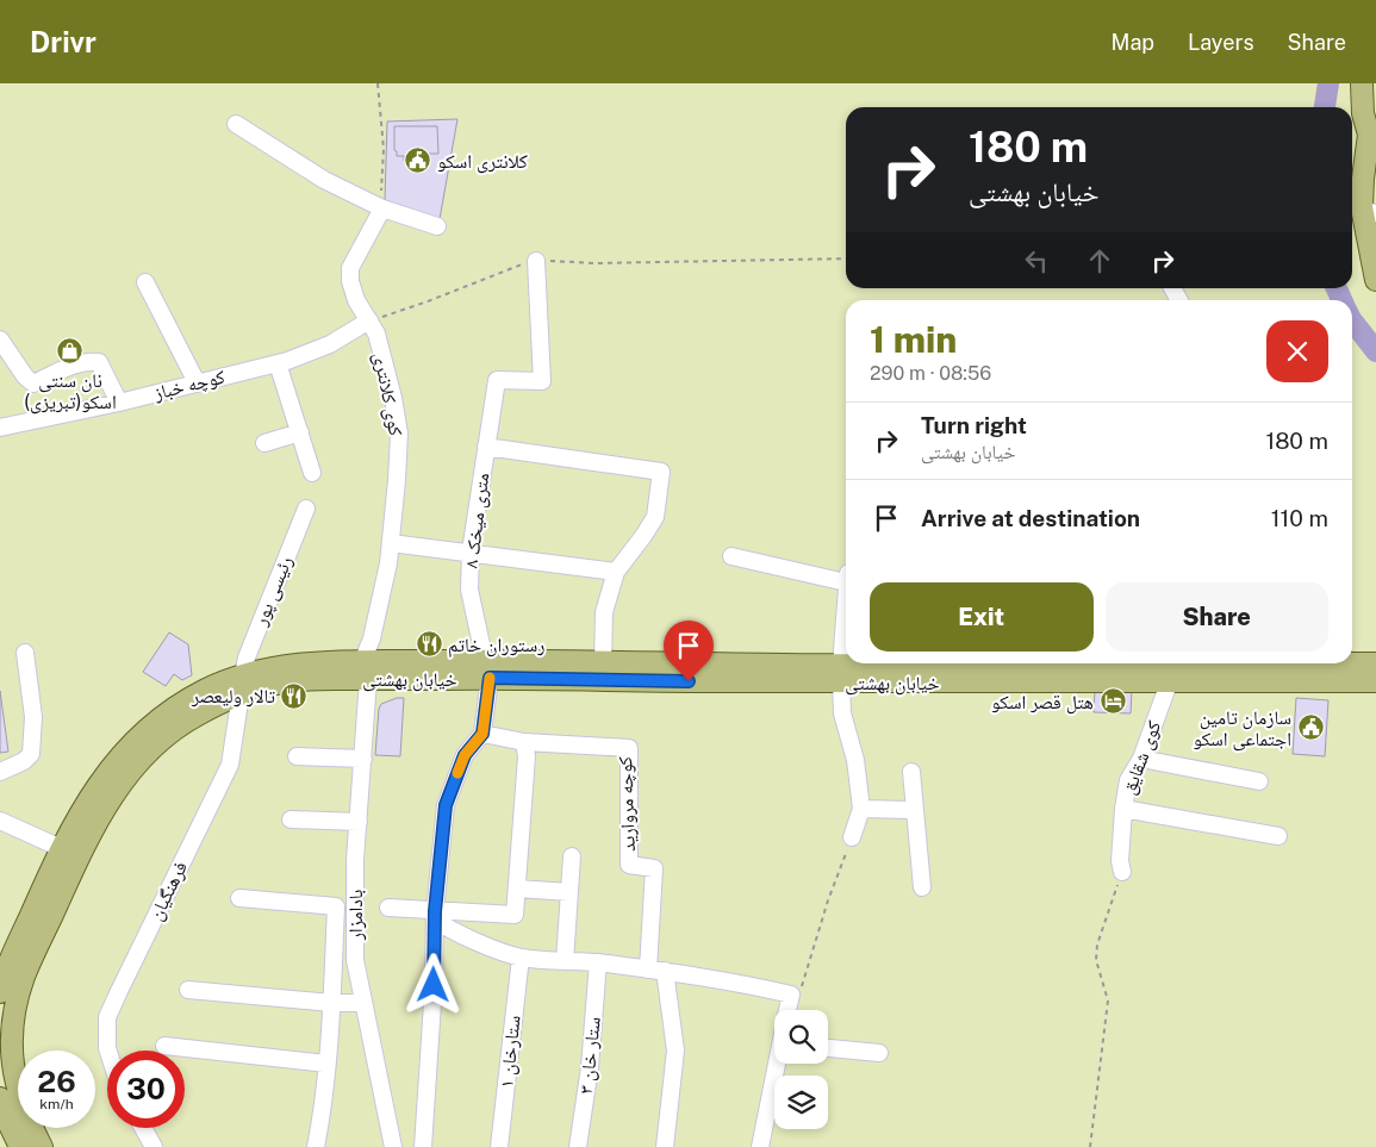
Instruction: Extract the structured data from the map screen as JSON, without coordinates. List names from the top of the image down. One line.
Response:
{"streets":{"main road":["خیابان بهشتی"],"street":["کوچه خباز","کوی کلانتری","۸ متری میخک","رئیسی پور","کوی شقایق","کوچه مروارید","فرهنگیان","بادامزار","ستارخان ۱","ستار خان ۳"]},"crossings":[["کوچه خباز","کوی کلانتری"],["کوی کلانتری","خیابان بهشتی"],["کوی کلانتری","بادامزار"],["۸ متری میخک","خیابان بهشتی"],["رئیسی پور","خیابان بهشتی"],["رئیسی پور","فرهنگیان"],["خیابان بهشتی","کوی شقایق"],["خیابان بهشتی","فرهنگیان"],["خیابان بهشتی","بادامزار"]],"places":{"public building":["کلانتری اسکو","سازمان تامین اجتماعی اسکو"],"shop":["نان سنتی اسکو(تبریزی)"],"restaurant":["رستوران خاتم","تالار ولیعصر"],"hotel":["هتل قصر اسکو"]},"page":{"header":"Drivr","nav":["Map","Layers","Share"],"turn":["180 m","خیابان بهشتی"],"heading":["1 min","290 m · 08:56"],"list":[{"name":"Turn right","note":"خیابان بهشتی","value":"180 m"},{"name":"Arrive at destination","value":"110 m"}],"buttons":["Exit","Share"],"speed":"26 km/h","limit":"30"}}
